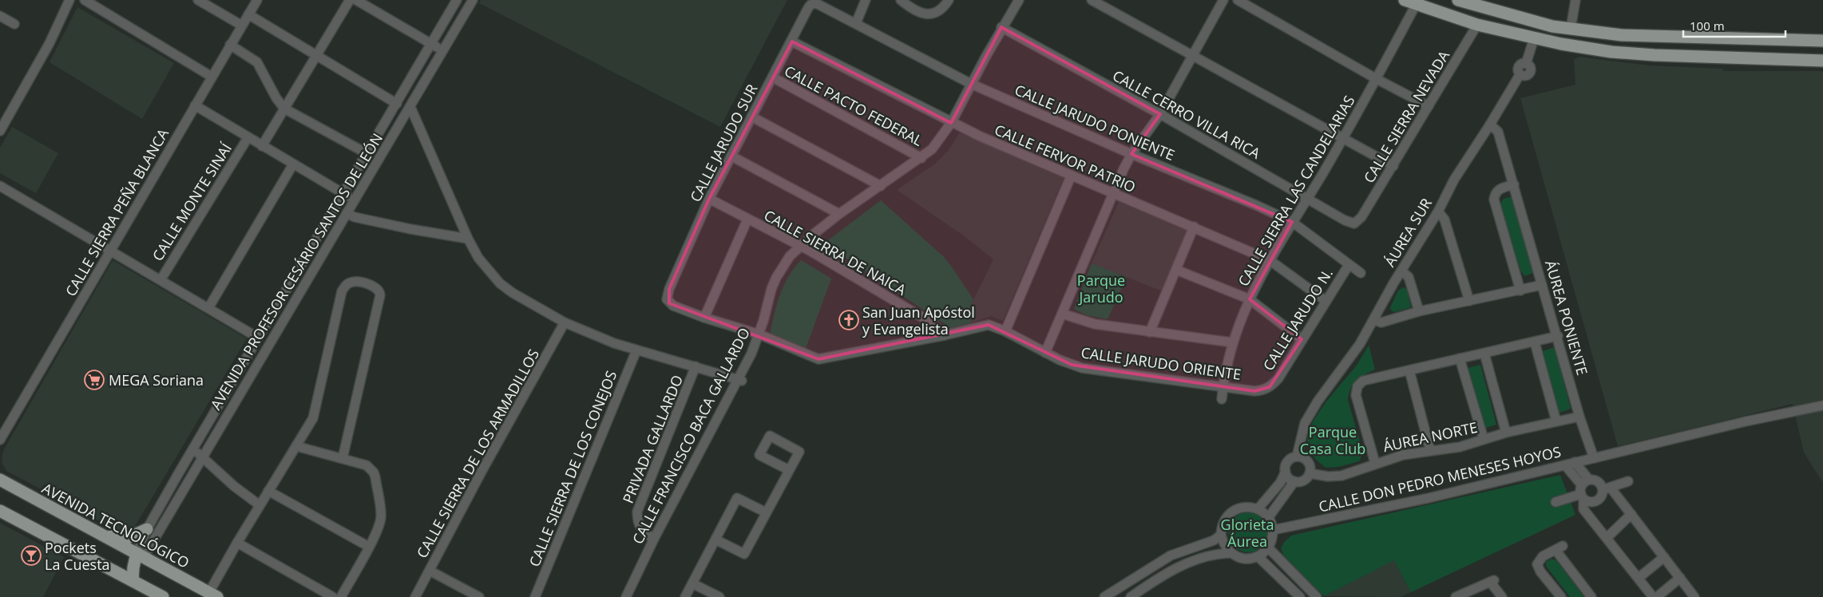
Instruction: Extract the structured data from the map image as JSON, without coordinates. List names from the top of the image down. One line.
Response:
{"streets":{"main road":["AVENIDA TECNOLÓGICO"],"street":["CALLE PACTO FEDERAL","CALLE CERRO VILLA RICA","CALLE SIERRA NEVADA","CALLE JARUDO PONIENTE","CALLE JARUDO SUR","CALLE FERVOR PATRIO","CALLE SIERRA LAS CANDELARIAS","CALLE MONTE SINAÍ","CALLE SIERRA PEÑA BLANCA","ÁUREA SUR","CALLE SIERRA DE NAICA","AVENIDA PROFESOR CESÁRIO SANTOS DE LEÓN","ÁUREA PONIENTE","CALLE JARUDO N.","CALLE JARUDO ORIENTE","CALLE FRANCISCO BACA GALLARDO","ÁUREA NORTE","PRIVADA GALLARDO","CALLE SIERRA DE LOS ARMADILLOS","CALLE SIERRA DE LOS CONEJOS","CALLE DON PEDRO MENESES HOYOS"]},"crossings":[["CALLE PACTO FEDERAL","CALLE JARUDO SUR"],["CALLE PACTO FEDERAL","CALLE FRANCISCO BACA GALLARDO"],["CALLE CERRO VILLA RICA","CALLE SIERRA NEVADA"],["CALLE CERRO VILLA RICA","CALLE SIERRA LAS CANDELARIAS"],["CALLE CERRO VILLA RICA","CALLE FRANCISCO BACA GALLARDO"],["CALLE JARUDO PONIENTE","CALLE JARUDO SUR"],["CALLE JARUDO PONIENTE","CALLE SIERRA LAS CANDELARIAS"],["CALLE JARUDO PONIENTE","CALLE JARUDO N."],["CALLE JARUDO PONIENTE","CALLE FRANCISCO BACA GALLARDO"],["CALLE JARUDO SUR","CALLE FERVOR PATRIO"],["CALLE JARUDO SUR","CALLE SIERRA DE NAICA"],["CALLE JARUDO SUR","CALLE JARUDO ORIENTE"],["CALLE FERVOR PATRIO","CALLE SIERRA LAS CANDELARIAS"],["CALLE FERVOR PATRIO","CALLE JARUDO N."],["CALLE FERVOR PATRIO","CALLE FRANCISCO BACA GALLARDO"],["CALLE SIERRA LAS CANDELARIAS","CALLE JARUDO ORIENTE"],["ÁUREA SUR","ÁUREA PONIENTE"],["ÁUREA SUR","ÁUREA NORTE"],["CALLE SIERRA DE NAICA","CALLE JARUDO ORIENTE"],["CALLE SIERRA DE NAICA","CALLE FRANCISCO BACA GALLARDO"],["AVENIDA PROFESOR CESÁRIO SANTOS DE LEÓN","AVENIDA TECNOLÓGICO"],["ÁUREA PONIENTE","ÁUREA NORTE"],["ÁUREA PONIENTE","CALLE DON PEDRO MENESES HOYOS"],["CALLE JARUDO N.","CALLE JARUDO ORIENTE"],["CALLE JARUDO ORIENTE","CALLE FRANCISCO BACA GALLARDO"],["CALLE FRANCISCO BACA GALLARDO","PRIVADA GALLARDO"]],"parks":["Parque Jarudo","Parque Casa Club","Glorieta Áurea"],"places":{"church":["San Juan Apóstol y Evangelista"],"supermarket":["MEGA Soriana"],"bar":["Pockets La Cuesta"]},"scale_bar":"100 m"}
